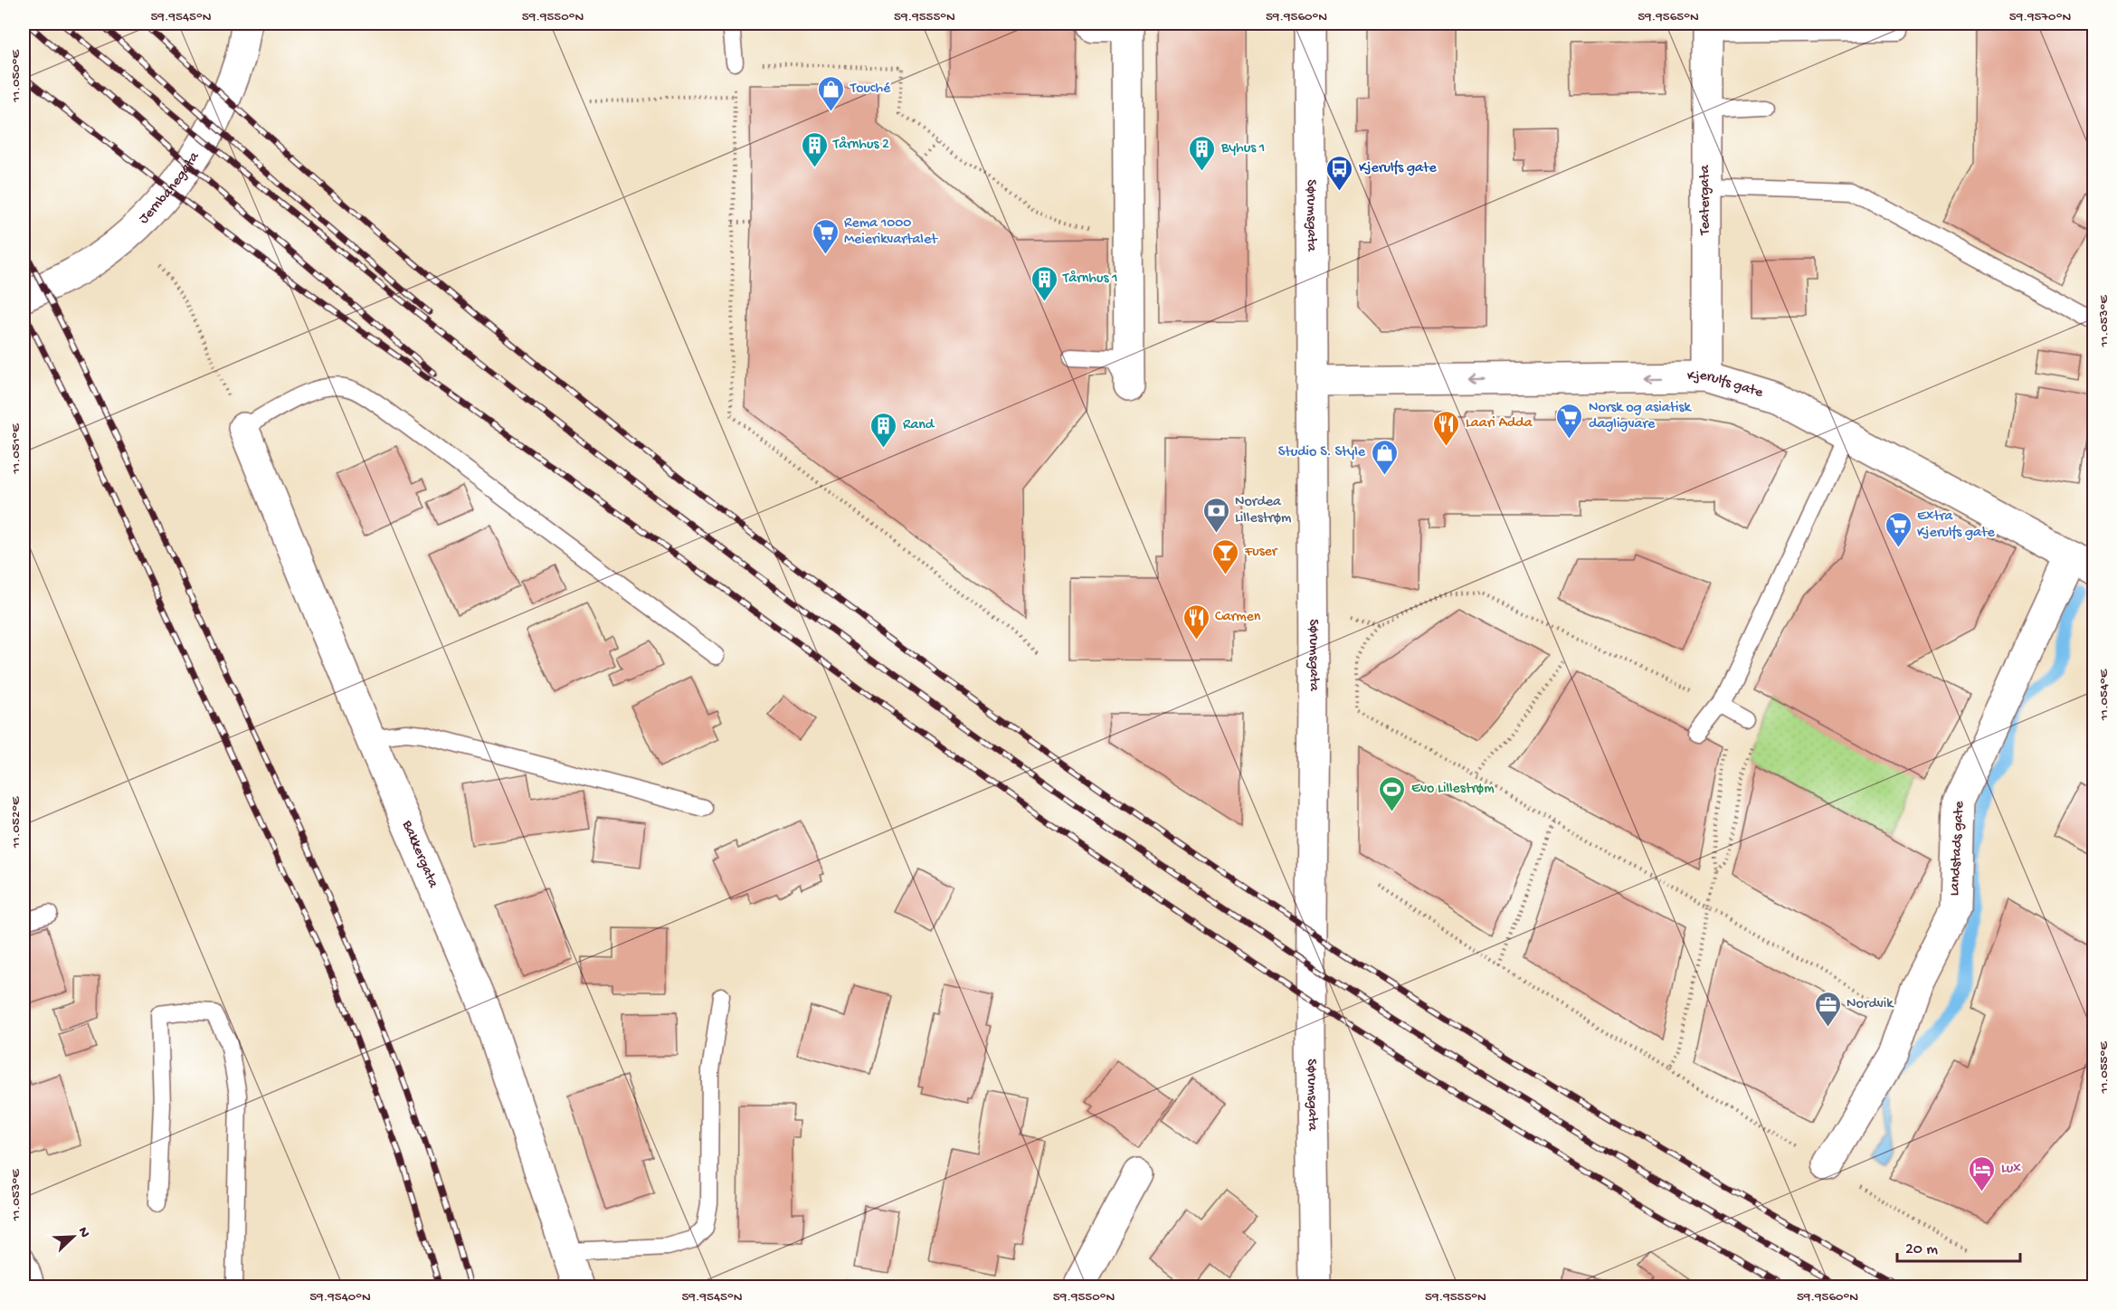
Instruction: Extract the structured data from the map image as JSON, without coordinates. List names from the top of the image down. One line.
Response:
{"streets":{"street":["Jernbanegata","Teatergata","Sørumsgata","Kjerulfs gate","Landstads gate","Bakkergata"]},"crossings":[["Teatergata","Kjerulfs gate"],["Sørumsgata","Kjerulfs gate"],["Kjerulfs gate","Landstads gate"]],"one_way":["Kjerulfs gate"],"places":{"shop":["Touché","Studio S. Style"],"building":["Tårnhus 2","Byhus 1","Tårnhus 1","Rand"],"bus stop":["Kjerulfs gate"],"supermarket":["Rema 1000 Meierikvartalet","Norsk og asiatisk dagligvare","Extra Kjerulfs gate"],"restaurant":["Laari Adda","Carmen"],"bank":["Nordea Lillestrøm"],"bar":["Fuser"],"sports":["Evo Lillestrøm"],"office":["Nordvik"],"hotel":["Lux"]},"scale_bar":"20 m","north":"top right","coordinates":["59.9545°N","59.9550°N","59.9555°N","59.9560°N","59.9565°N","59.9570°N","11.050°E","11.053°E","11.051°E","11.054°E","11.052°E","11.055°E","59.9540°N"]}
